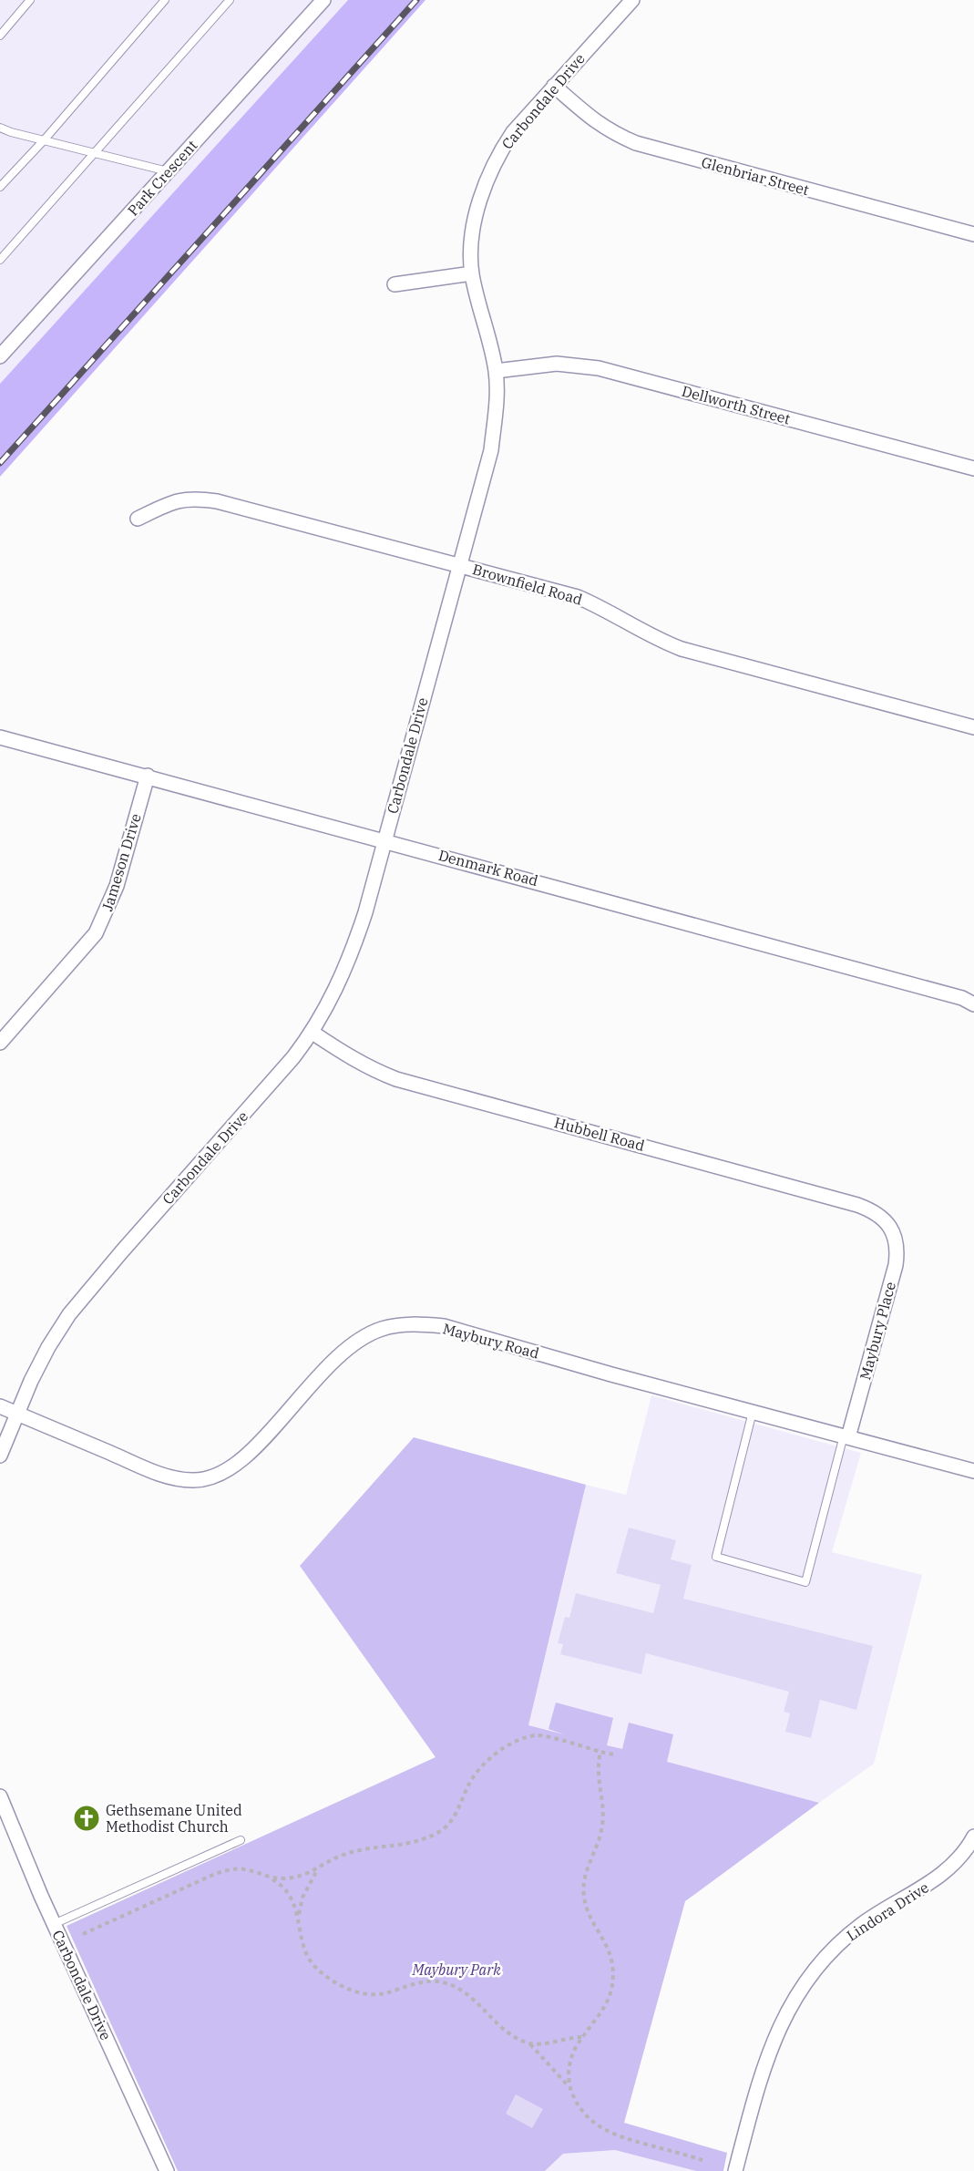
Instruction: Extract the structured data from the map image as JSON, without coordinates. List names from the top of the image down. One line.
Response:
{"streets":{"street":["Carbondale Drive","Glenbriar Street","Park Crescent","Dellworth Street","Brownfield Road","Jameson Drive","Denmark Road","Hubbell Road","Maybury Place","Maybury Road","Lindora Drive"]},"crossings":[["Carbondale Drive","Glenbriar Street"],["Carbondale Drive","Dellworth Street"],["Carbondale Drive","Brownfield Road"],["Carbondale Drive","Denmark Road"],["Carbondale Drive","Hubbell Road"],["Carbondale Drive","Maybury Road"],["Jameson Drive","Denmark Road"],["Hubbell Road","Maybury Place"],["Maybury Place","Maybury Road"]],"parks":["Maybury Park"],"places":{"church":["Gethsemane United Methodist Church"]}}
